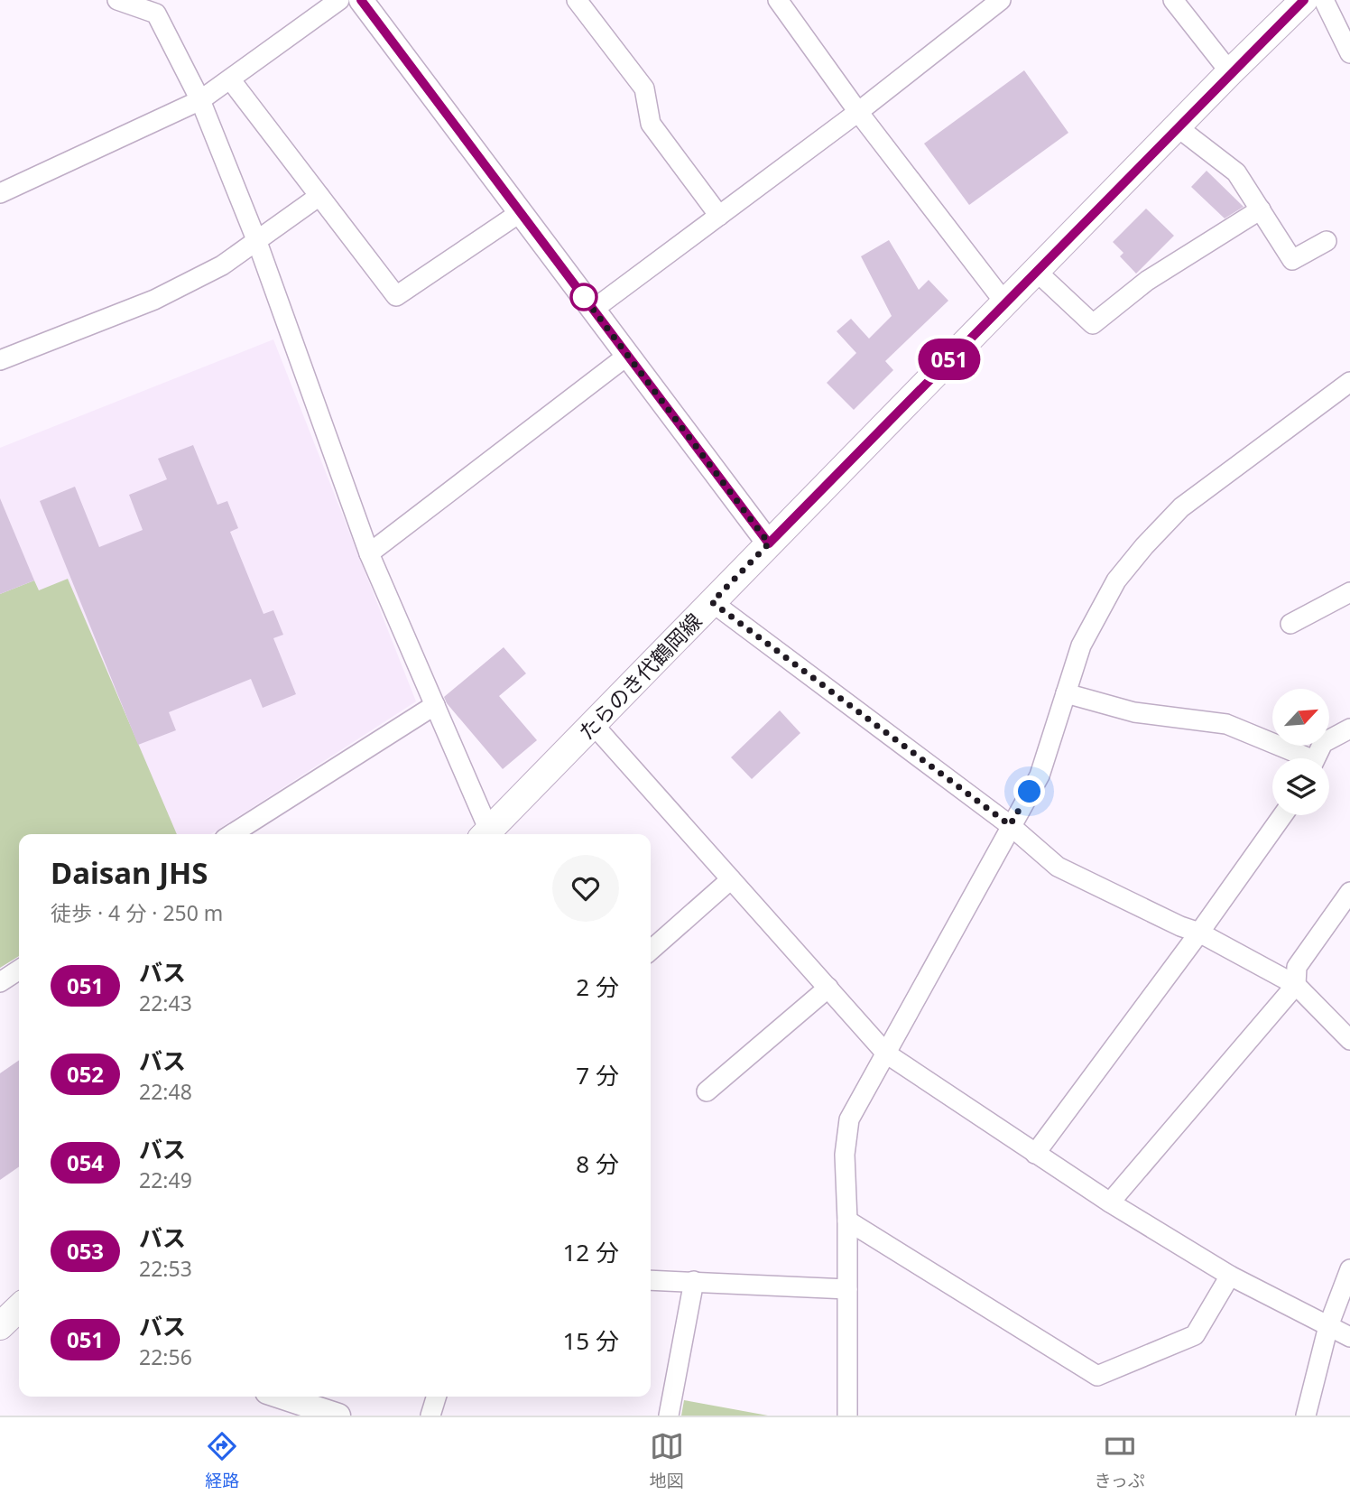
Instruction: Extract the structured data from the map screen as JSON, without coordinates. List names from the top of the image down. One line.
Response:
{"streets":{"main road":["たらのき代鶴岡線"]},"lines":["bus line 051"],"north":"top right","page":{"on_map":"051","heading":["Daisan JHS","徒歩 · 4 分 · 250 m"],"list":[{"mark":"051","name":"バス","note":"22:43","value":"2 分"},{"mark":"052","name":"バス","note":"22:48","value":"7 分"},{"mark":"054","name":"バス","note":"22:49","value":"8 分"},{"mark":"053","name":"バス","note":"22:53","value":"12 分"},{"mark":"051","name":"バス","note":"22:56","value":"15 分"}],"tabs":["経路","地図","きっぷ"]}}
